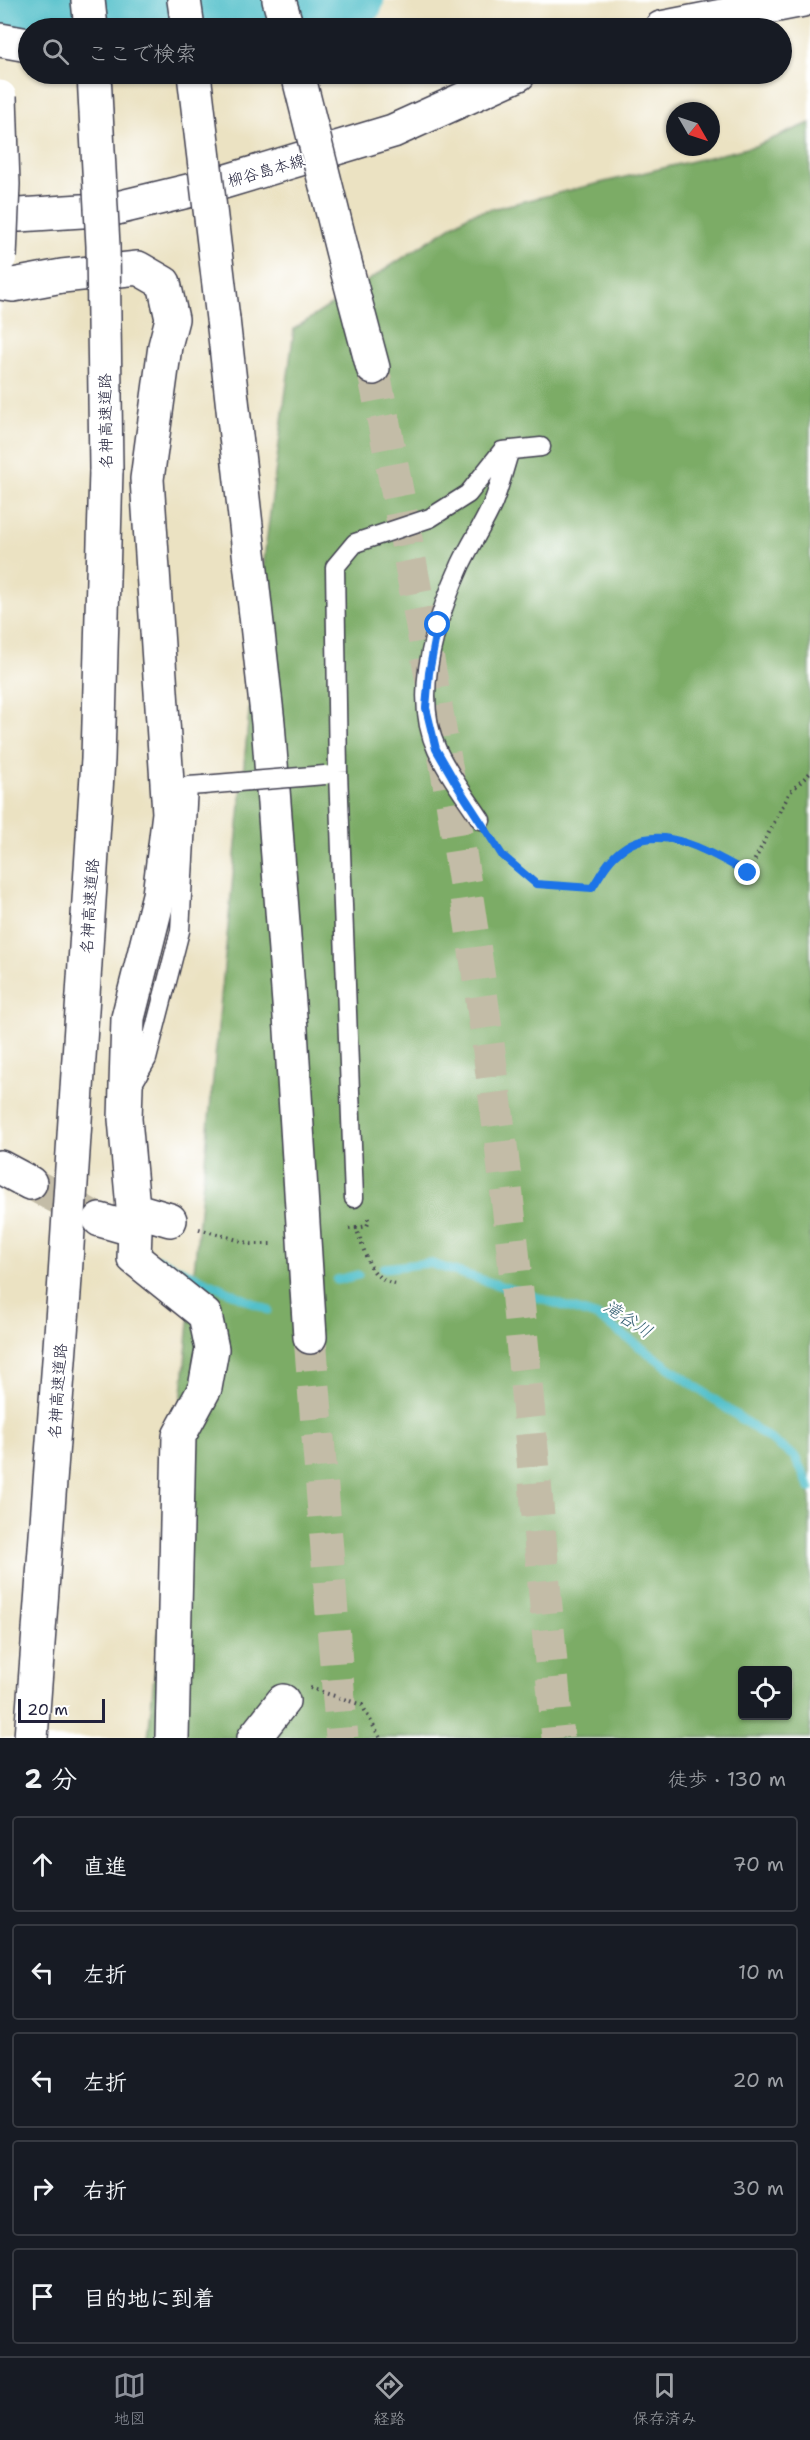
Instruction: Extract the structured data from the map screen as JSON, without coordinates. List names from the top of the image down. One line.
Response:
{"streets":{"main road":["柳谷島本線","名神高速道路"]},"water":["滝谷川"],"scale_bar":"20 m","north":"bottom right","page":{"search":"ここで検索","scale":"20 m","heading":["2 分","徒歩 · 130 m"],"list":[["直進","70 m"],["左折","10 m"],["左折","20 m"],["右折","30 m"],"目的地に到着"],"nav":["地図","経路","保存済み"]}}
